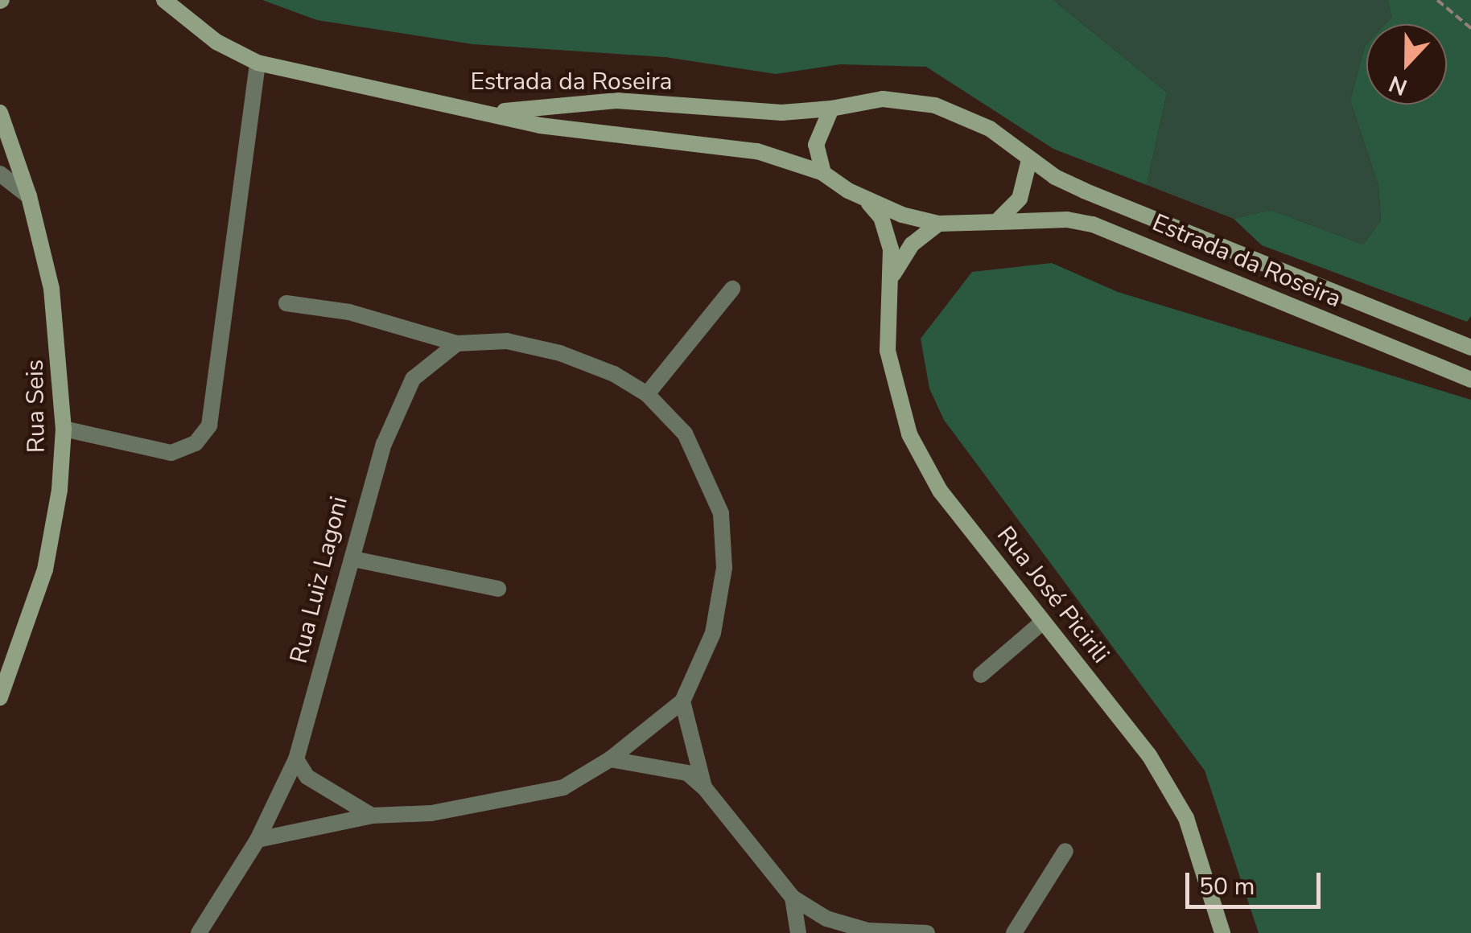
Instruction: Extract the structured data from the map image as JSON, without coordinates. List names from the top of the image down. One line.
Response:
{"streets":{"street":["Estrada da Roseira","Rua Seis","Rua Luiz Lagoni","Rua José Picirili"]},"crossings":[["Estrada da Roseira","Rua José Picirili"]],"scale_bar":"50 m","north":"bottom"}
